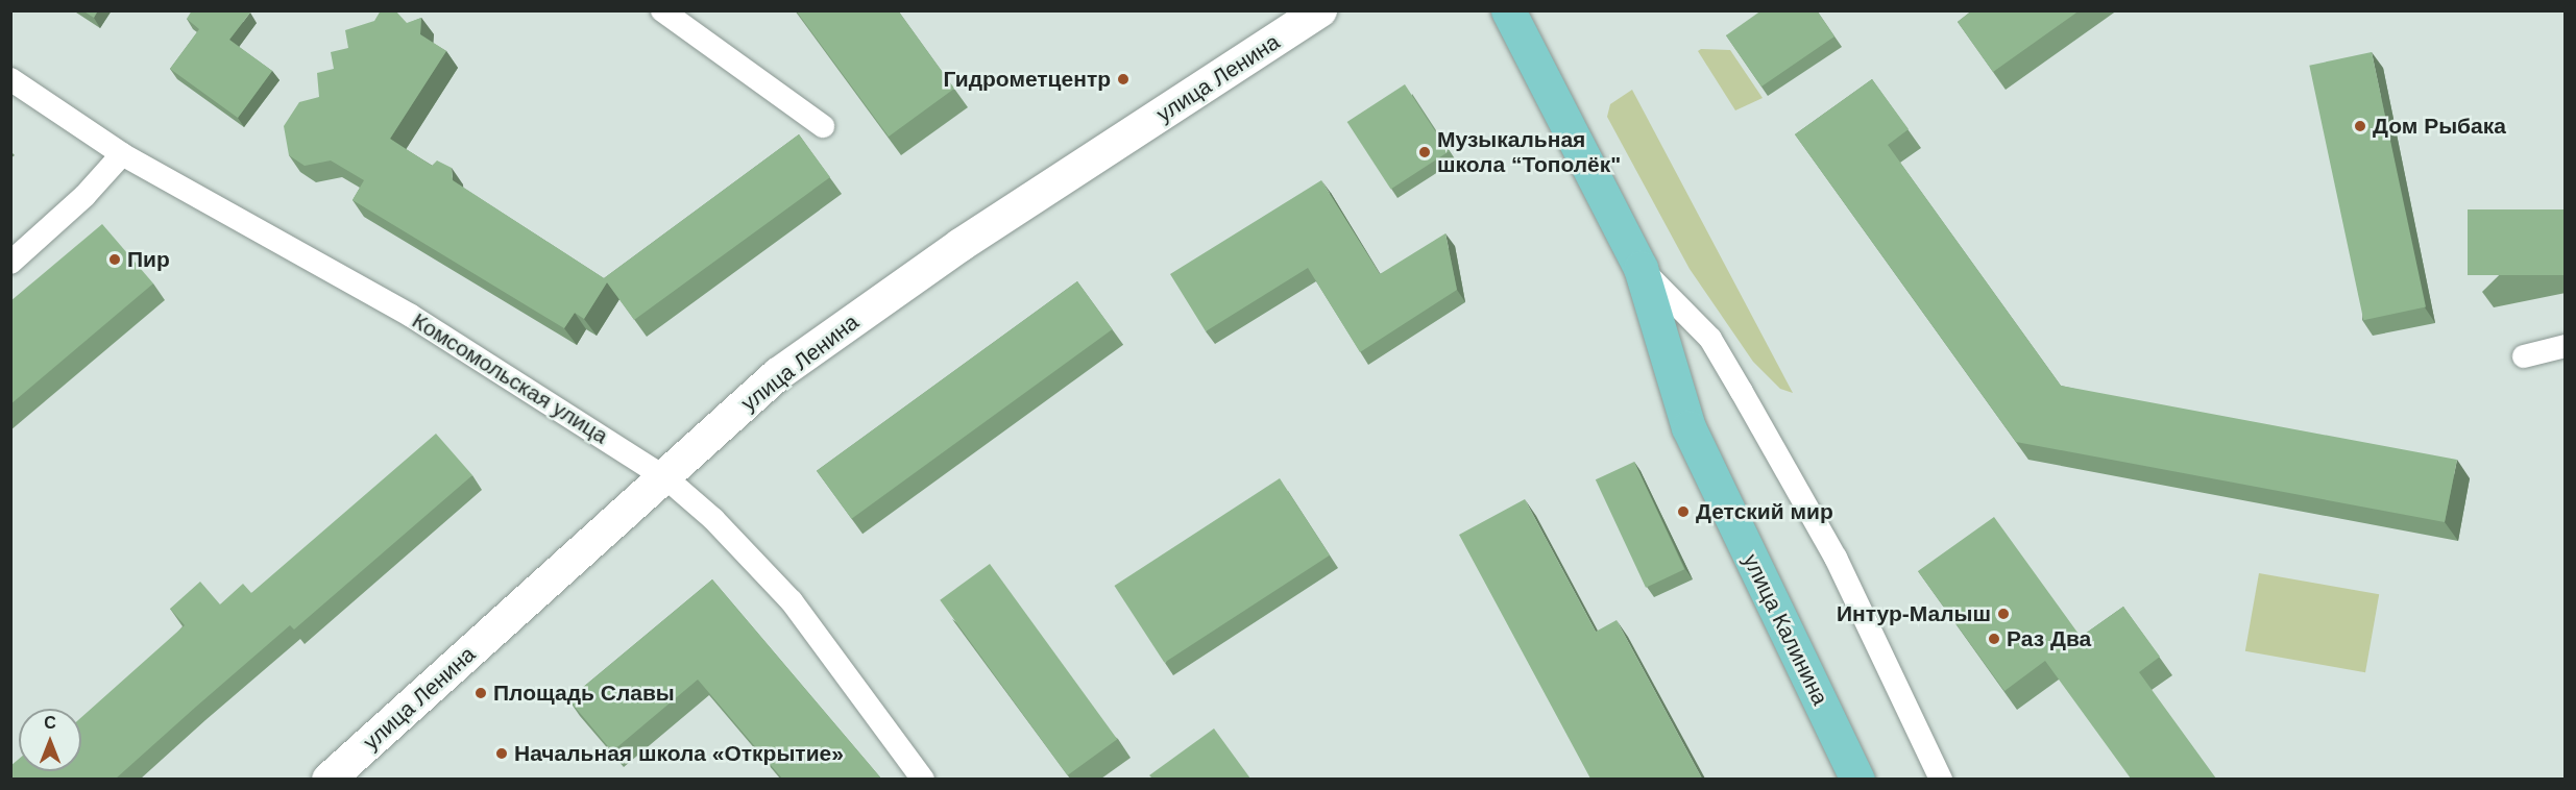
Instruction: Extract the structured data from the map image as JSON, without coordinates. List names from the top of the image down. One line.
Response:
{"streets":{"main road":["улица Ленина","улица Калинина"],"street":["Комсомольская улица"]},"crossings":[["улица Ленина","Комсомольская улица"]],"places":["Гидрометцентр","Дом Рыбака","Музыкальная школа “Тополёк\"","Пир","Детский мир","Интур-Малыш","Раз Два","Площадь Славы","Начальная школа «Открытие»"],"north":"top"}
